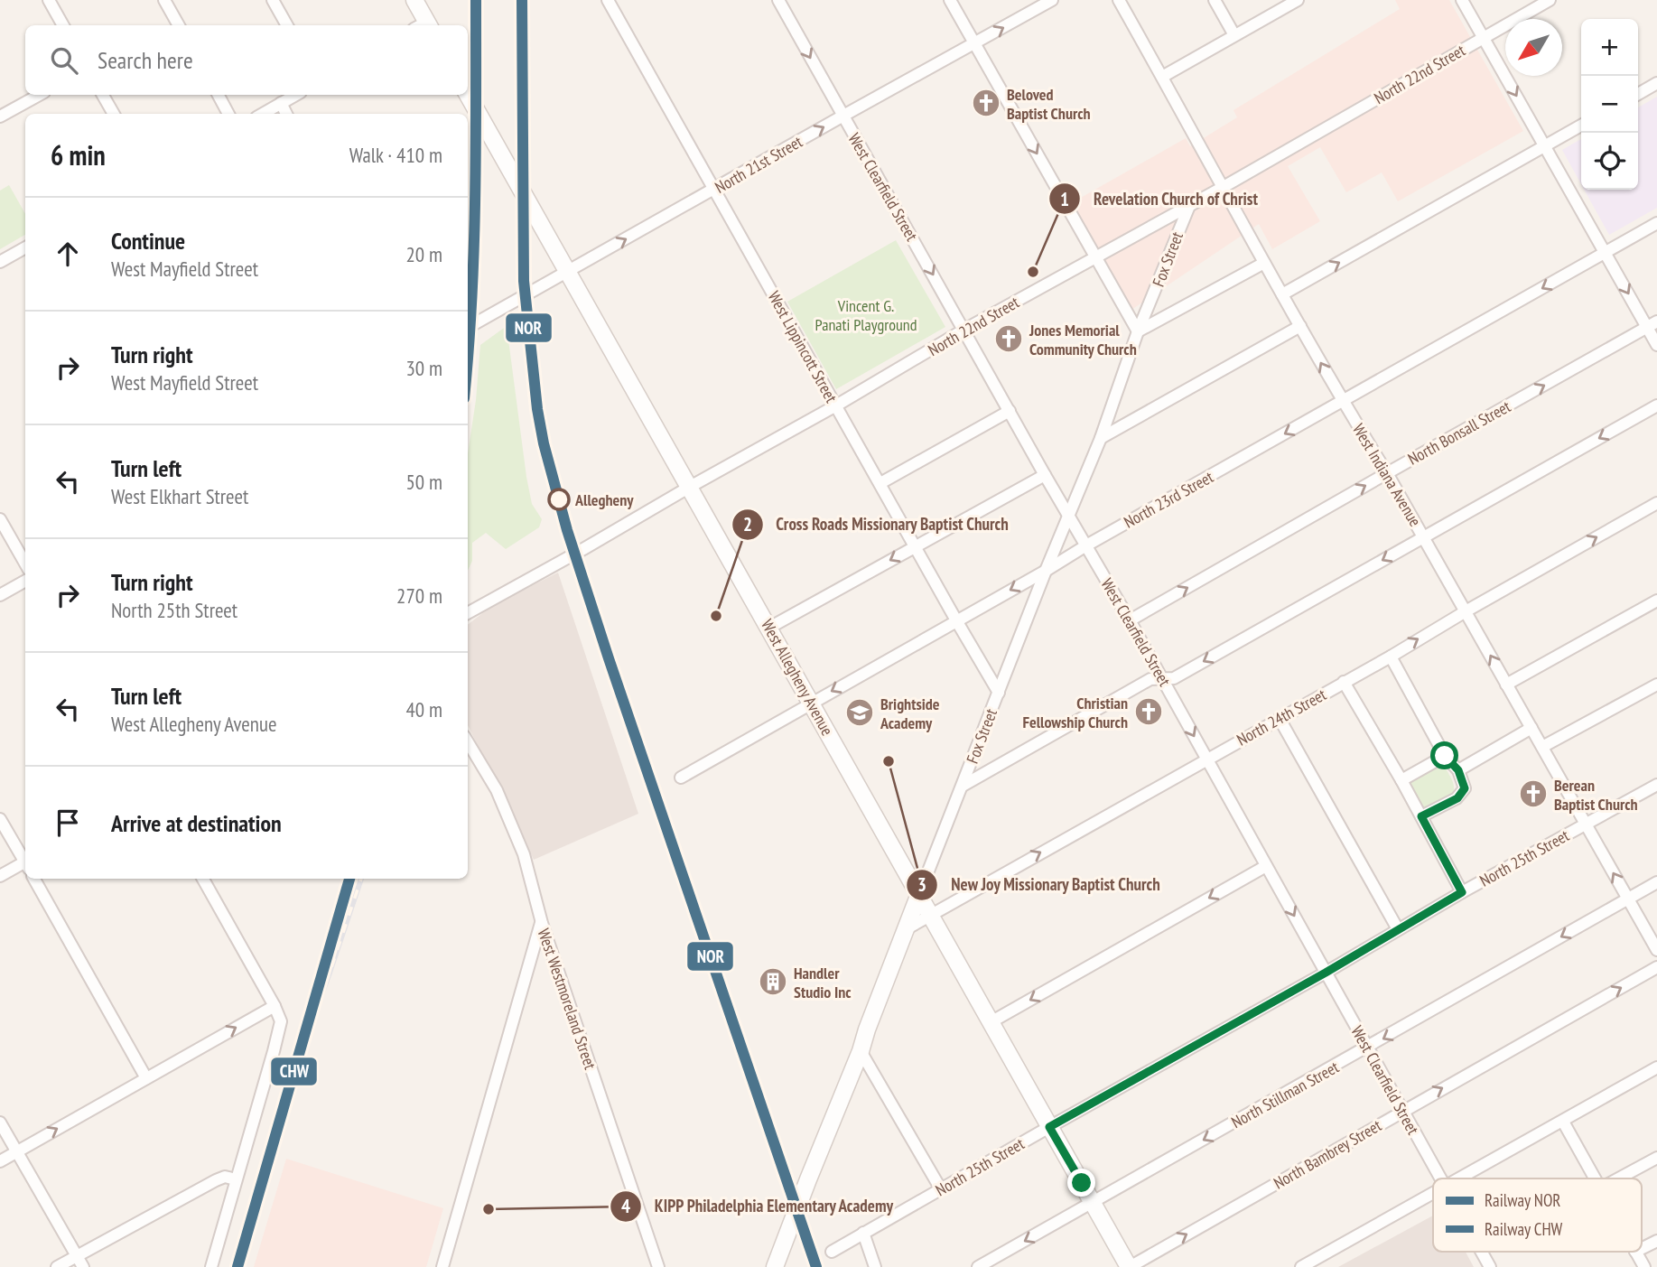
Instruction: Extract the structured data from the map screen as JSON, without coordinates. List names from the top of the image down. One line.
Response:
{"streets":{"main road":["Fox Street","West Allegheny Avenue"],"street":["North 22nd Street","North 21st Street","West Clearfield Street","West Lippincott Street","North Bonsall Street","West Indiana Avenue","North 23rd Street","North 24th Street","North 25th Street","West Westmoreland Street","North Stillman Street","North Bambrey Street"]},"crossings":[["North 22nd Street","West Clearfield Street"],["North 22nd Street","Fox Street"],["North 22nd Street","West Lippincott Street"],["North 22nd Street","West Indiana Avenue"],["North 22nd Street","West Allegheny Avenue"],["North 21st Street","West Clearfield Street"],["North 21st Street","West Lippincott Street"],["North 21st Street","West Allegheny Avenue"],["West Clearfield Street","Fox Street"],["West Clearfield Street","North Bonsall Street"],["West Clearfield Street","North 23rd Street"],["West Clearfield Street","North 24th Street"],["West Clearfield Street","North 25th Street"],["West Clearfield Street","North Stillman Street"],["West Clearfield Street","North Bambrey Street"],["Fox Street","West Lippincott Street"],["Fox Street","North 23rd Street"],["Fox Street","West Allegheny Avenue"],["Fox Street","North 24th Street"],["West Lippincott Street","North 23rd Street"],["North Bonsall Street","West Indiana Avenue"],["West Indiana Avenue","North 23rd Street"],["West Indiana Avenue","North 24th Street"],["West Indiana Avenue","North 25th Street"],["West Indiana Avenue","North Stillman Street"],["North 23rd Street","West Allegheny Avenue"],["West Allegheny Avenue","North 24th Street"],["West Allegheny Avenue","North 25th Street"],["West Allegheny Avenue","North Stillman Street"],["West Allegheny Avenue","North Bambrey Street"]],"one_way":["North 21st Street","West Clearfield Street","North Stillman Street"],"parks":["Vincent G. Panati Playground"],"places":{"church":["Beloved Baptist Church","Jones Memorial Community Church","Christian Fellowship Church","Berean Baptist Church"],"other":["Revelation Church of Christ","Allegheny","Cross Roads Missionary Baptist Church","New Joy Missionary Baptist Church","KIPP Philadelphia Elementary Academy"],"school or university":["Brightside Academy"],"building":["Handler Studio Inc"]},"lines":["rail line NOR","rail line CHW"],"legend":["Railway NOR","Railway CHW"],"north":"bottom left","page":{"map_buttons":["+","−"],"search":"Search here","heading":["6 min","Walk · 410 m"],"list":[["Continue","West Mayfield Street","20 m"],["Turn right","West Mayfield Street","30 m"],["Turn left","West Elkhart Street","50 m"],["Turn right","North 25th Street","270 m"],["Turn left","West Allegheny Avenue","40 m"],"Arrive at destination"]}}
